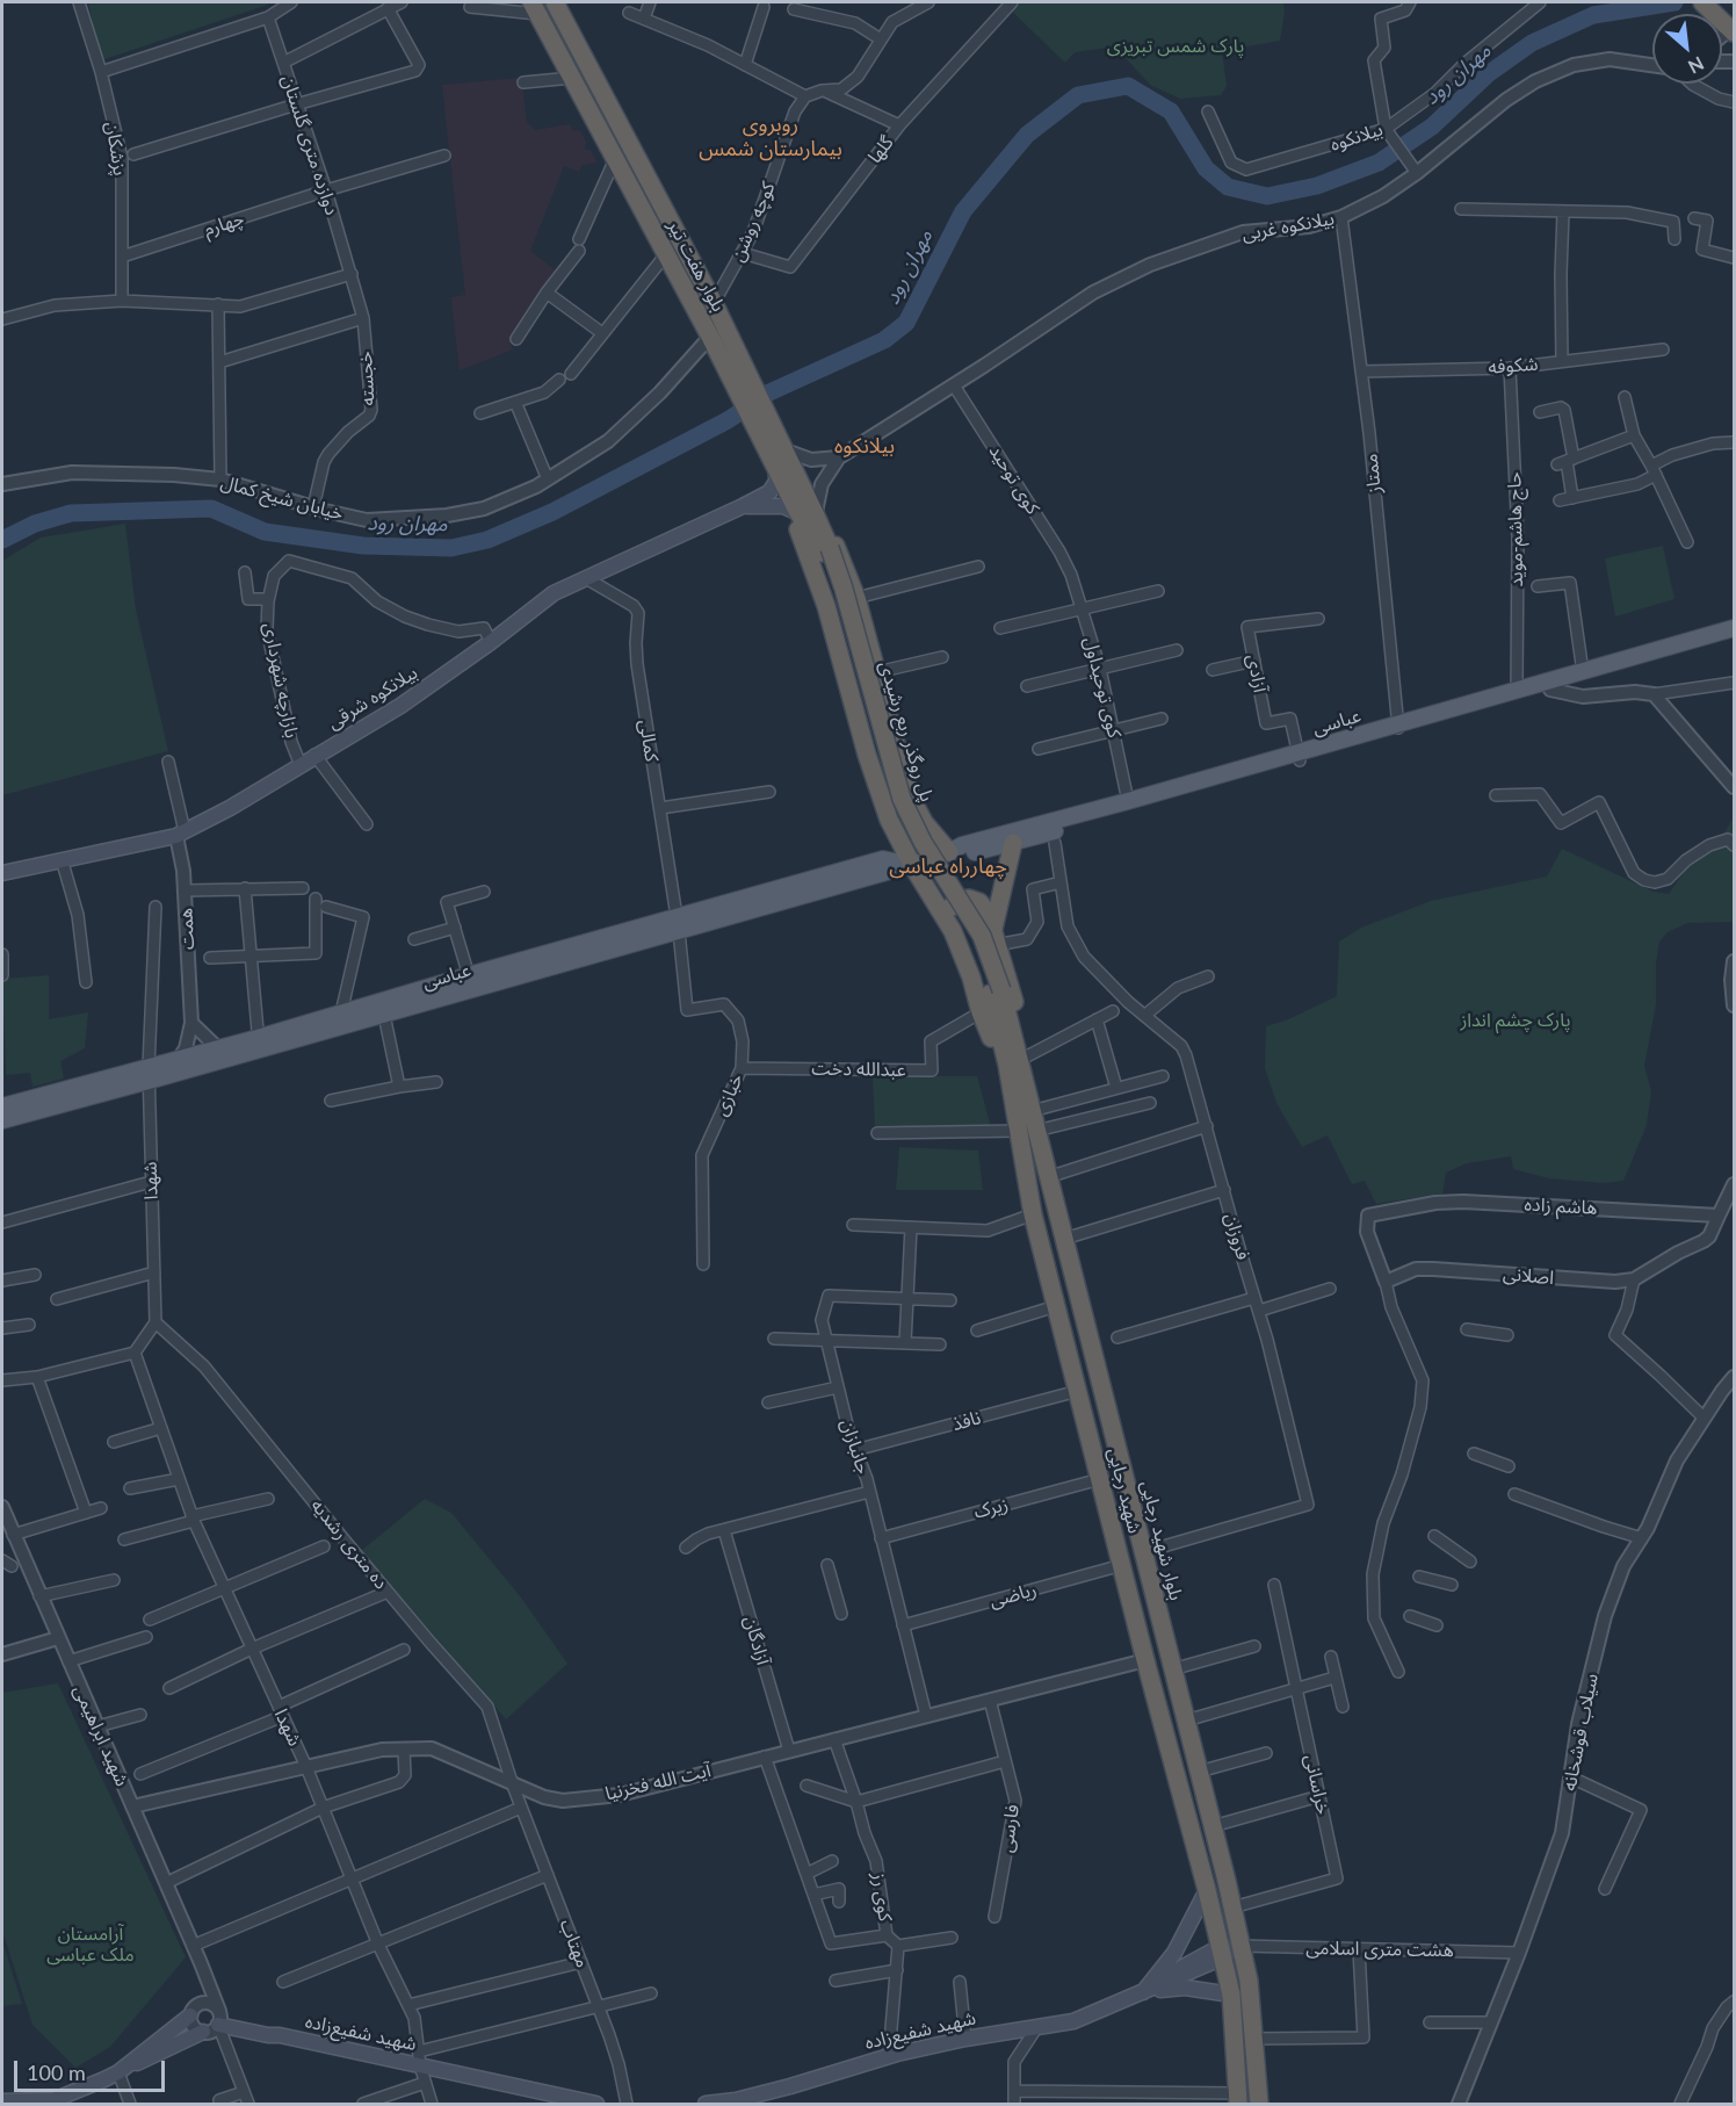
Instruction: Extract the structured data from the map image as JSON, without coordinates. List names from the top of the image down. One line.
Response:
{"streets":{"highway":["بلوار هفت تیر","پل روگذر ربع رشیدی","شهید رجایی","بلوار شهید رجایی"],"main road":["بیلانکوه شرقی","عباسى","شهید شفیع‌زاده"],"street":["بیلانکوه","دوازده متری گلستان","پزشکان","گلها","کوچه روشن","چهارم","بیلانکوه غربی","شکوفه","خجسته","ممتاز","کوی توحید","خیابان شیخ کمال","حاج هاشم-موید","آزادی","بازارچه شهرداری","کوی توحیداول","کمالی","همت","عبدالله دخت","خبازی","شهدا","هاشم زاده","فروزان","اصلانی","نافذ","جانبازان","زیرک","ده متری رشدیه","ریاضی","آزادگان","سیلاب قوشخانه","شهید ابراهیمی","آیت الله فخرنیا","خراسانی","فارسی","کوی رز","مهتاب","هشت متری اسلامی"]},"crossings":[["دوازده متری گلستان","چهارم"],["دوازده متری گلستان","خجسته"],["پزشکان","چهارم"],["گلها","کوچه روشن"],["کوچه روشن","بلوار هفت تیر"],["بیلانکوه غربی","بلوار هفت تیر"],["بیلانکوه غربی","ممتاز"],["بیلانکوه غربی","کوی توحید"],["بیلانکوه غربی","بیلانکوه شرقی"],["بلوار هفت تیر","خیابان شیخ کمال"],["بلوار هفت تیر","بیلانکوه شرقی"],["بلوار هفت تیر","پل روگذر ربع رشیدی"],["شکوفه","ممتاز"],["شکوفه","حاج هاشم-موید"],["خجسته","خیابان شیخ کمال"],["ممتاز","عباسى"],["کوی توحید","کوی توحیداول"],["حاج هاشم-موید","عباسى"],["آزادی","عباسى"],["بازارچه شهرداری","بیلانکوه شرقی"],["کوی توحیداول","عباسى"],["بیلانکوه شرقی","کمالی"],["بیلانکوه شرقی","همت"],["عباسى","کمالی"],["عباسى","همت"],["عباسى","خبازی"],["عباسى","شهدا"],["پل روگذر ربع رشیدی","بلوار شهید رجایی"],["کمالی","خبازی"],["عبدالله دخت","خبازی"],["شهدا","ده متری رشدیه"],["شهدا","آیت الله فخرنیا"],["شهدا","شهید شفیع‌زاده"],["هاشم زاده","اصلانی"],["فروزان","بلوار شهید رجایی"],["نافذ","جانبازان"],["نافذ","شهید رجایی"],["جانبازان","زیرک"],["جانبازان","ریاضی"],["جانبازان","آیت الله فخرنیا"],["شهید رجایی","زیرک"],["شهید رجایی","بلوار شهید رجایی"],["شهید رجایی","ریاضی"],["شهید رجایی","آیت الله فخرنیا"],["بلوار شهید رجایی","خراسانی"],["بلوار شهید رجایی","هشت متری اسلامی"],["ده متری رشدیه","آیت الله فخرنیا"],["ده متری رشدیه","مهتاب"],["آزادگان","آیت الله فخرنیا"],["سیلاب قوشخانه","هشت متری اسلامی"],["شهید ابراهیمی","آیت الله فخرنیا"],["شهید ابراهیمی","شهید شفیع‌زاده"],["آیت الله فخرنیا","فارسی"],["آیت الله فخرنیا","کوی رز"],["آیت الله فخرنیا","مهتاب"],["کوی رز","شهید شفیع‌زاده"]],"districts":["روبروی بیمارستان شمس","بیلانکوه","چهارراه عباسی"],"water":["مهران رود"],"parks":["پارک شمس تبریزی","پارک چشم انداز","آرامستان ملک عباسی"],"scale_bar":"100 m","north":"bottom right"}
